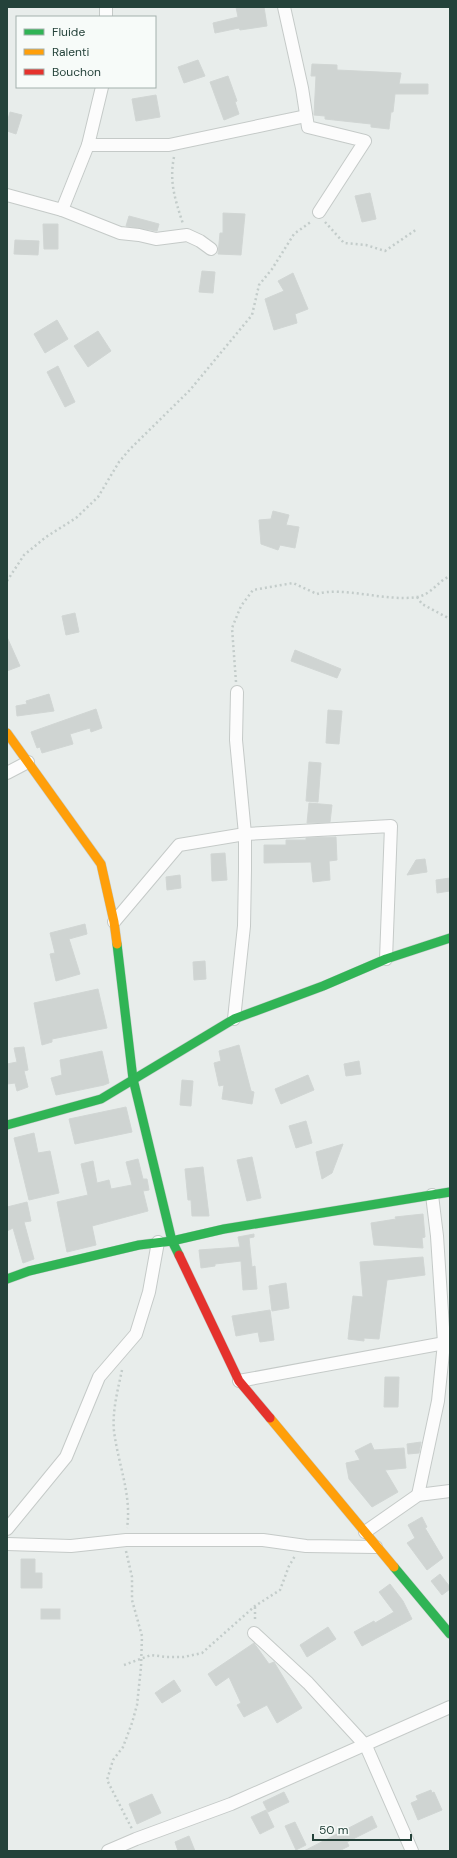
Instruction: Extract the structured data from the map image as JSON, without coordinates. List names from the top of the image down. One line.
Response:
{"legend":["Fluide","Ralenti","Bouchon"],"scale_bar":"50 m"}
